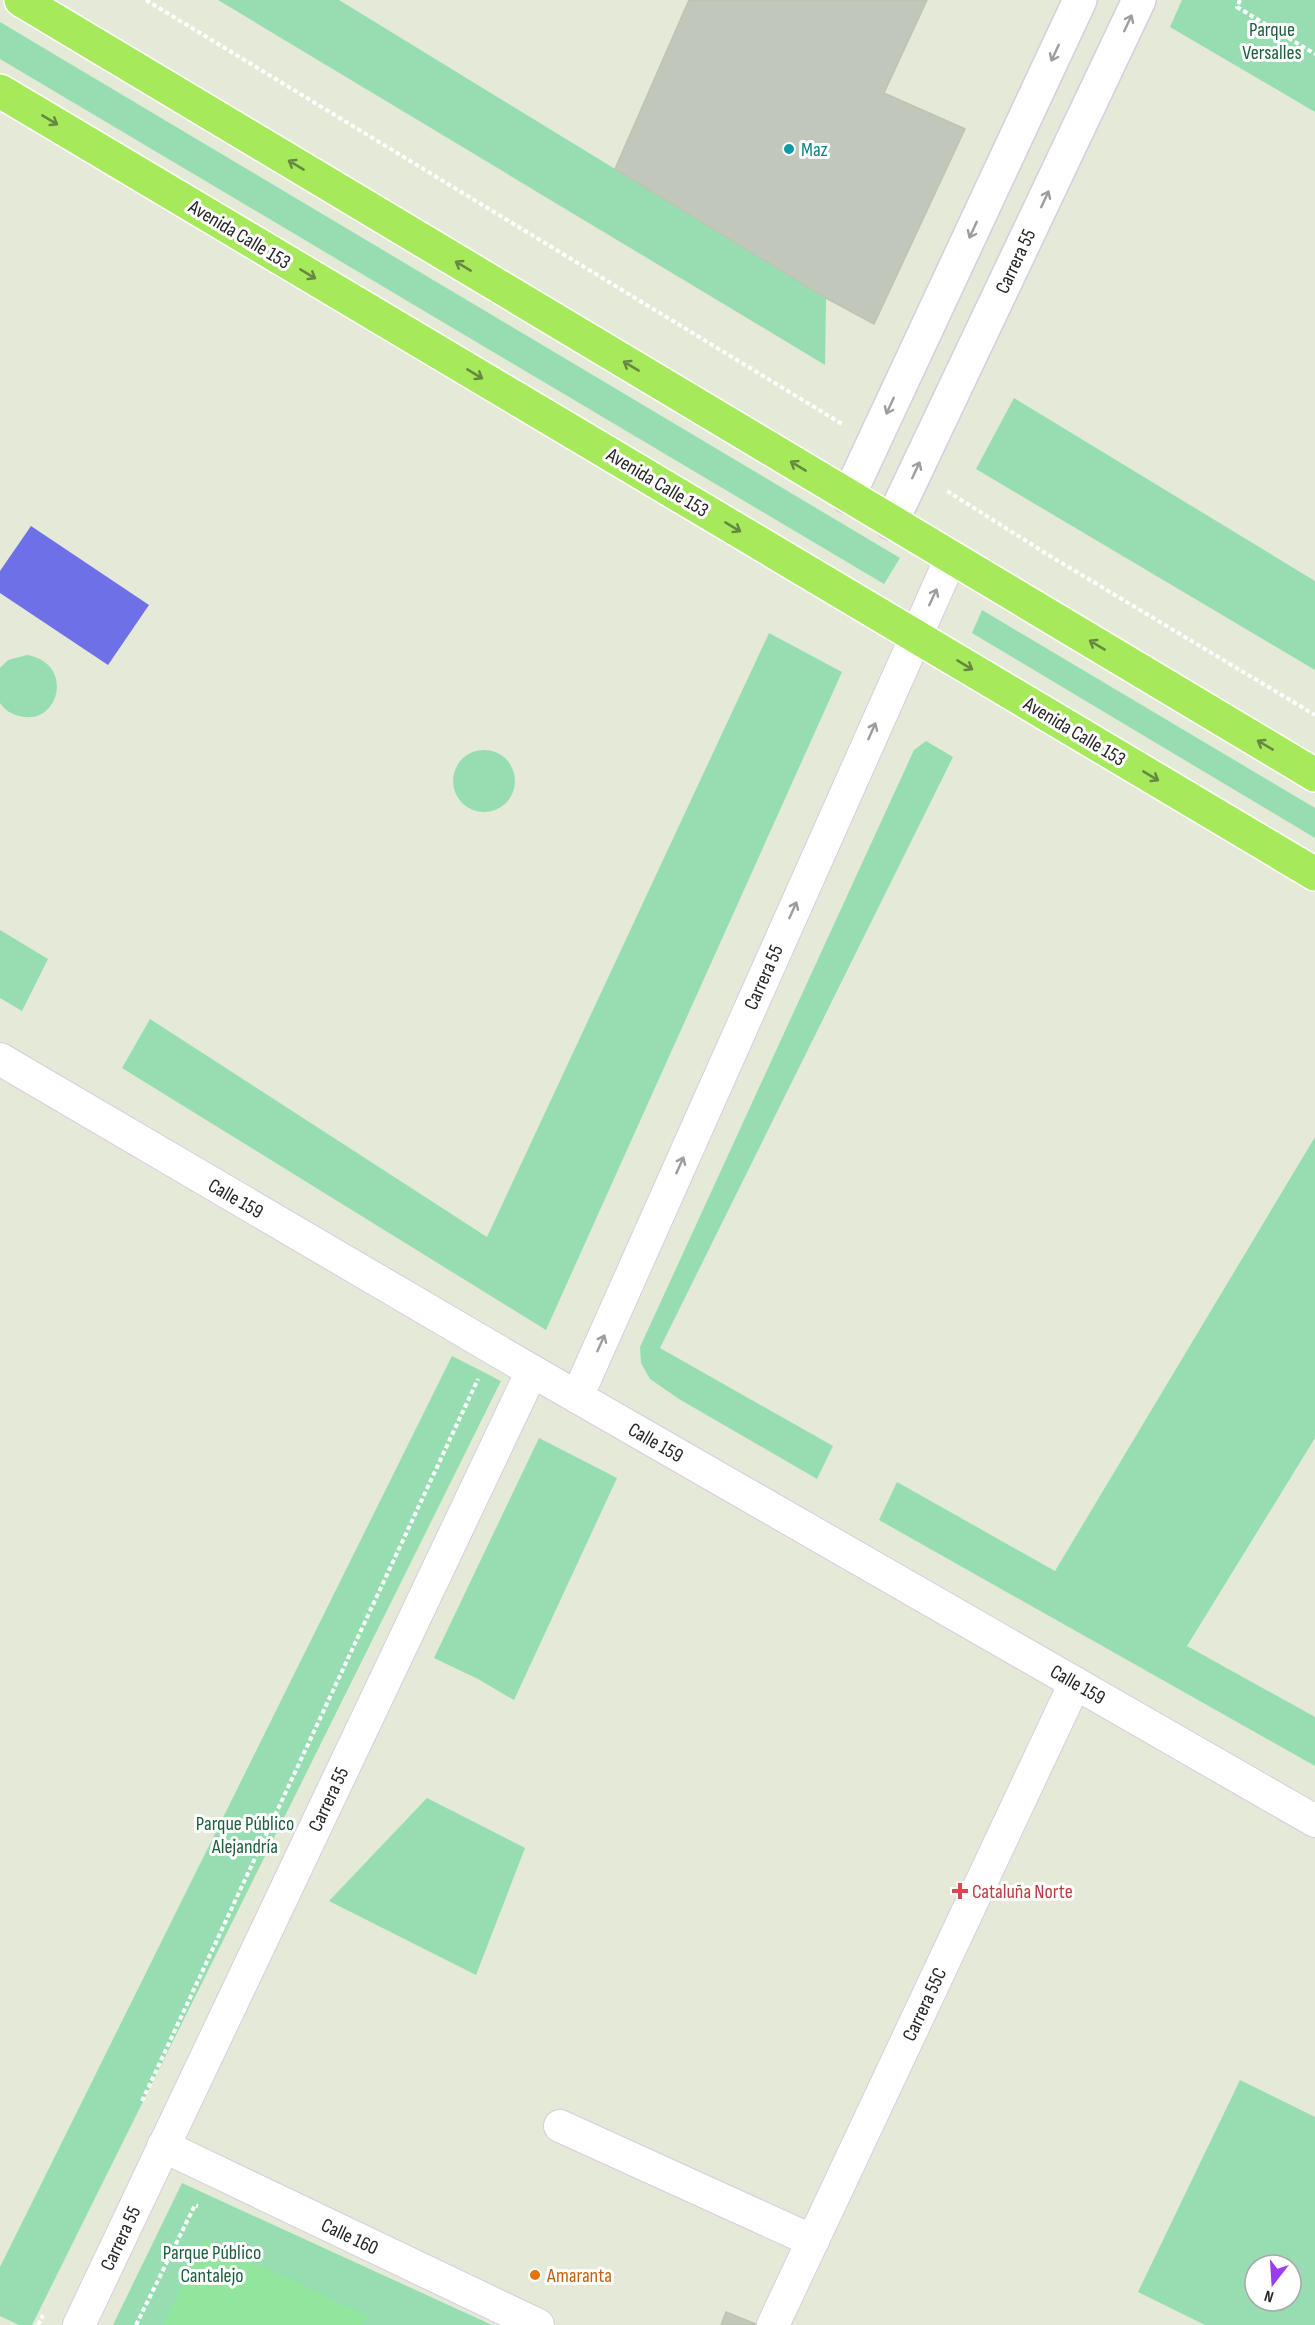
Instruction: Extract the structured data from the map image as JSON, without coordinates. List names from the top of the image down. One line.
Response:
{"streets":{"main road":["Avenida Calle 153"],"street":["Carrera 55","Calle 159","Carrera 55C","Calle 160"]},"crossings":[["Avenida Calle 153","Carrera 55"],["Carrera 55","Calle 159"],["Carrera 55","Calle 160"],["Calle 159","Carrera 55C"]],"parks":["Parque Versalles","Parque Público Alejandría","Parque Público Cantalejo"],"places":{"other":["Maz","Amaranta"],"health":["Cataluña Norte"]},"north":"bottom"}
